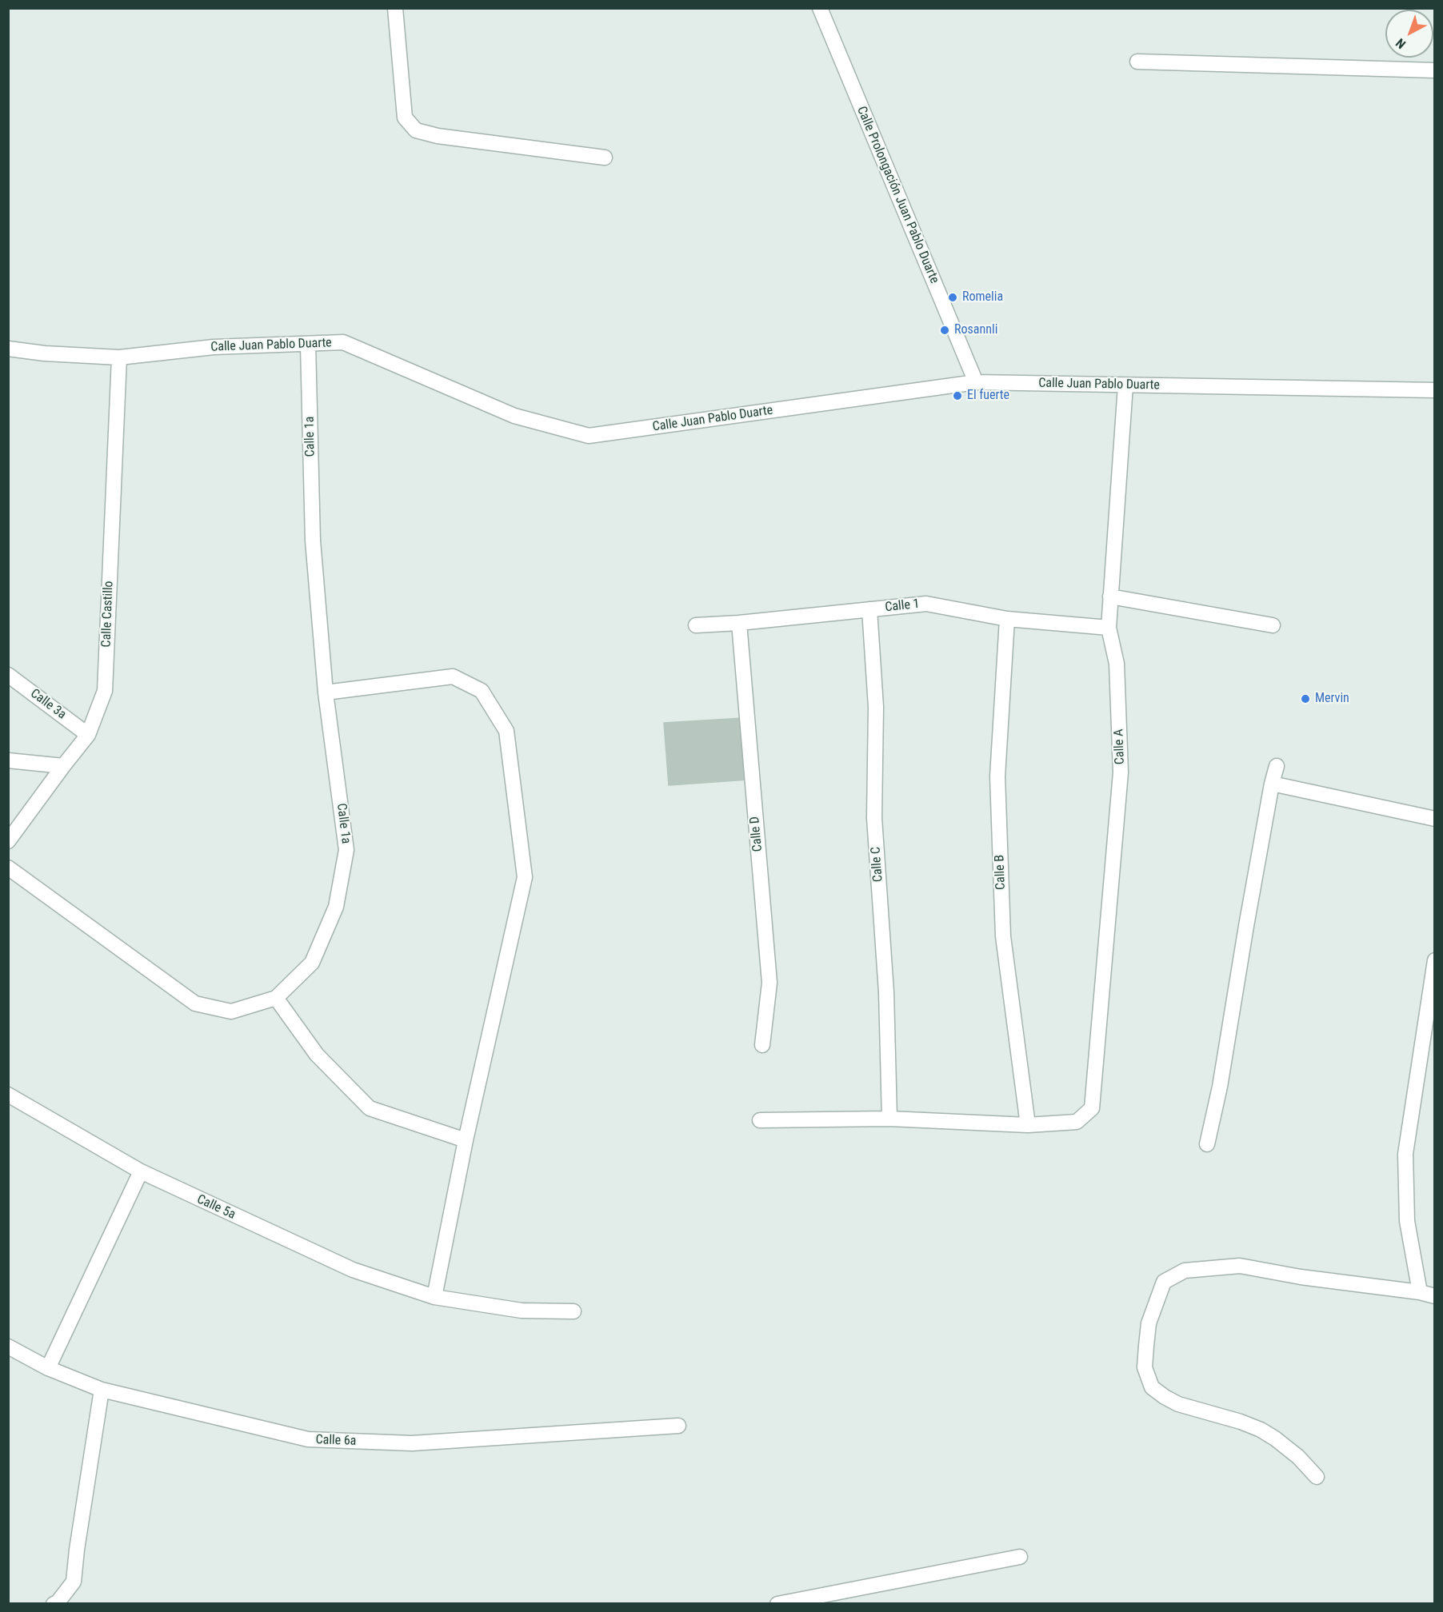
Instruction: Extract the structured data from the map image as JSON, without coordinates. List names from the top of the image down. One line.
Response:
{"streets":{"street":["Calle Prolongación Juan Pablo Duarte","Calle Juan Pablo Duarte","Calle 1a","Calle 1","Calle Castillo","Calle 3a","Calle A","Calle D","Calle C","Calle B","Calle 5a","Calle 6a"]},"crossings":[["Calle Prolongación Juan Pablo Duarte","Calle Juan Pablo Duarte"],["Calle Juan Pablo Duarte","Calle 1a"],["Calle Juan Pablo Duarte","Calle Castillo"],["Calle Juan Pablo Duarte","Calle A"],["Calle 1","Calle A"],["Calle 1","Calle D"],["Calle 1","Calle C"],["Calle 1","Calle B"],["Calle Castillo","Calle 3a"],["Calle A","Calle B"]],"places":["Romelia","Rosannli","El fuerte","Mervin"],"north":"bottom left"}
